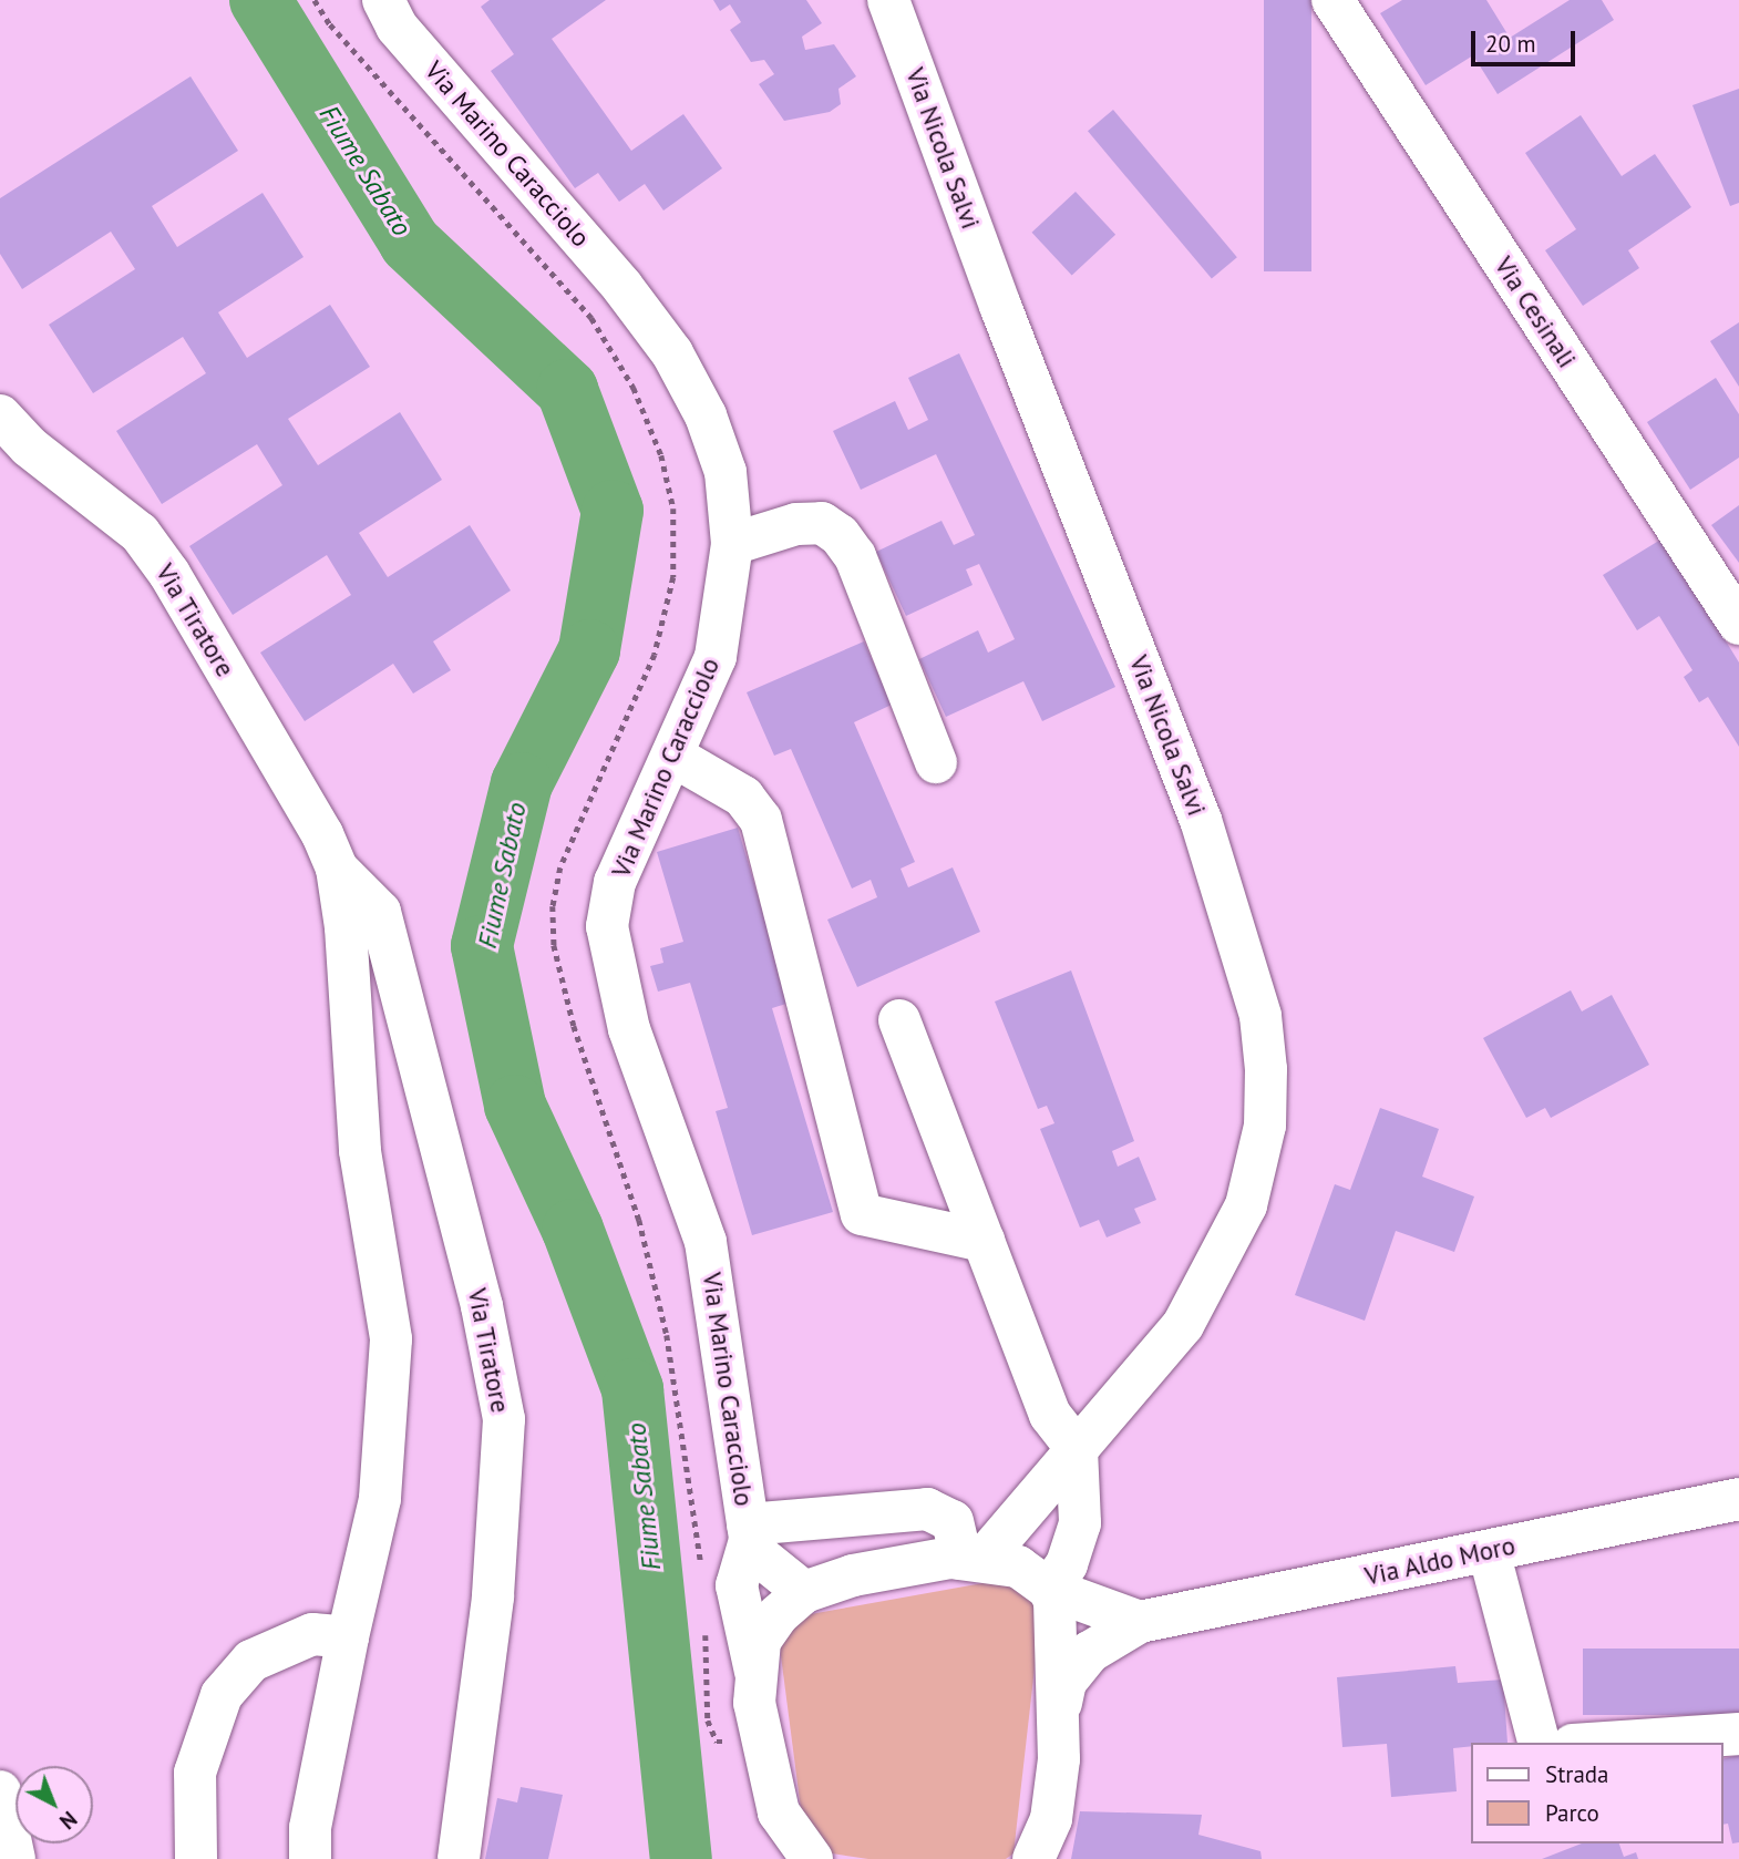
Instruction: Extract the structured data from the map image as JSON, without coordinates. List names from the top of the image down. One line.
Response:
{"streets":{"street":["Via Nicola Salvi","Via Marino Caracciolo","Via Cesinali","Via Tiratore","Via Aldo Moro"]},"water":["Fiume Sabato"],"legend":["Strada","Parco"],"scale_bar":"20 m","north":"bottom right"}
